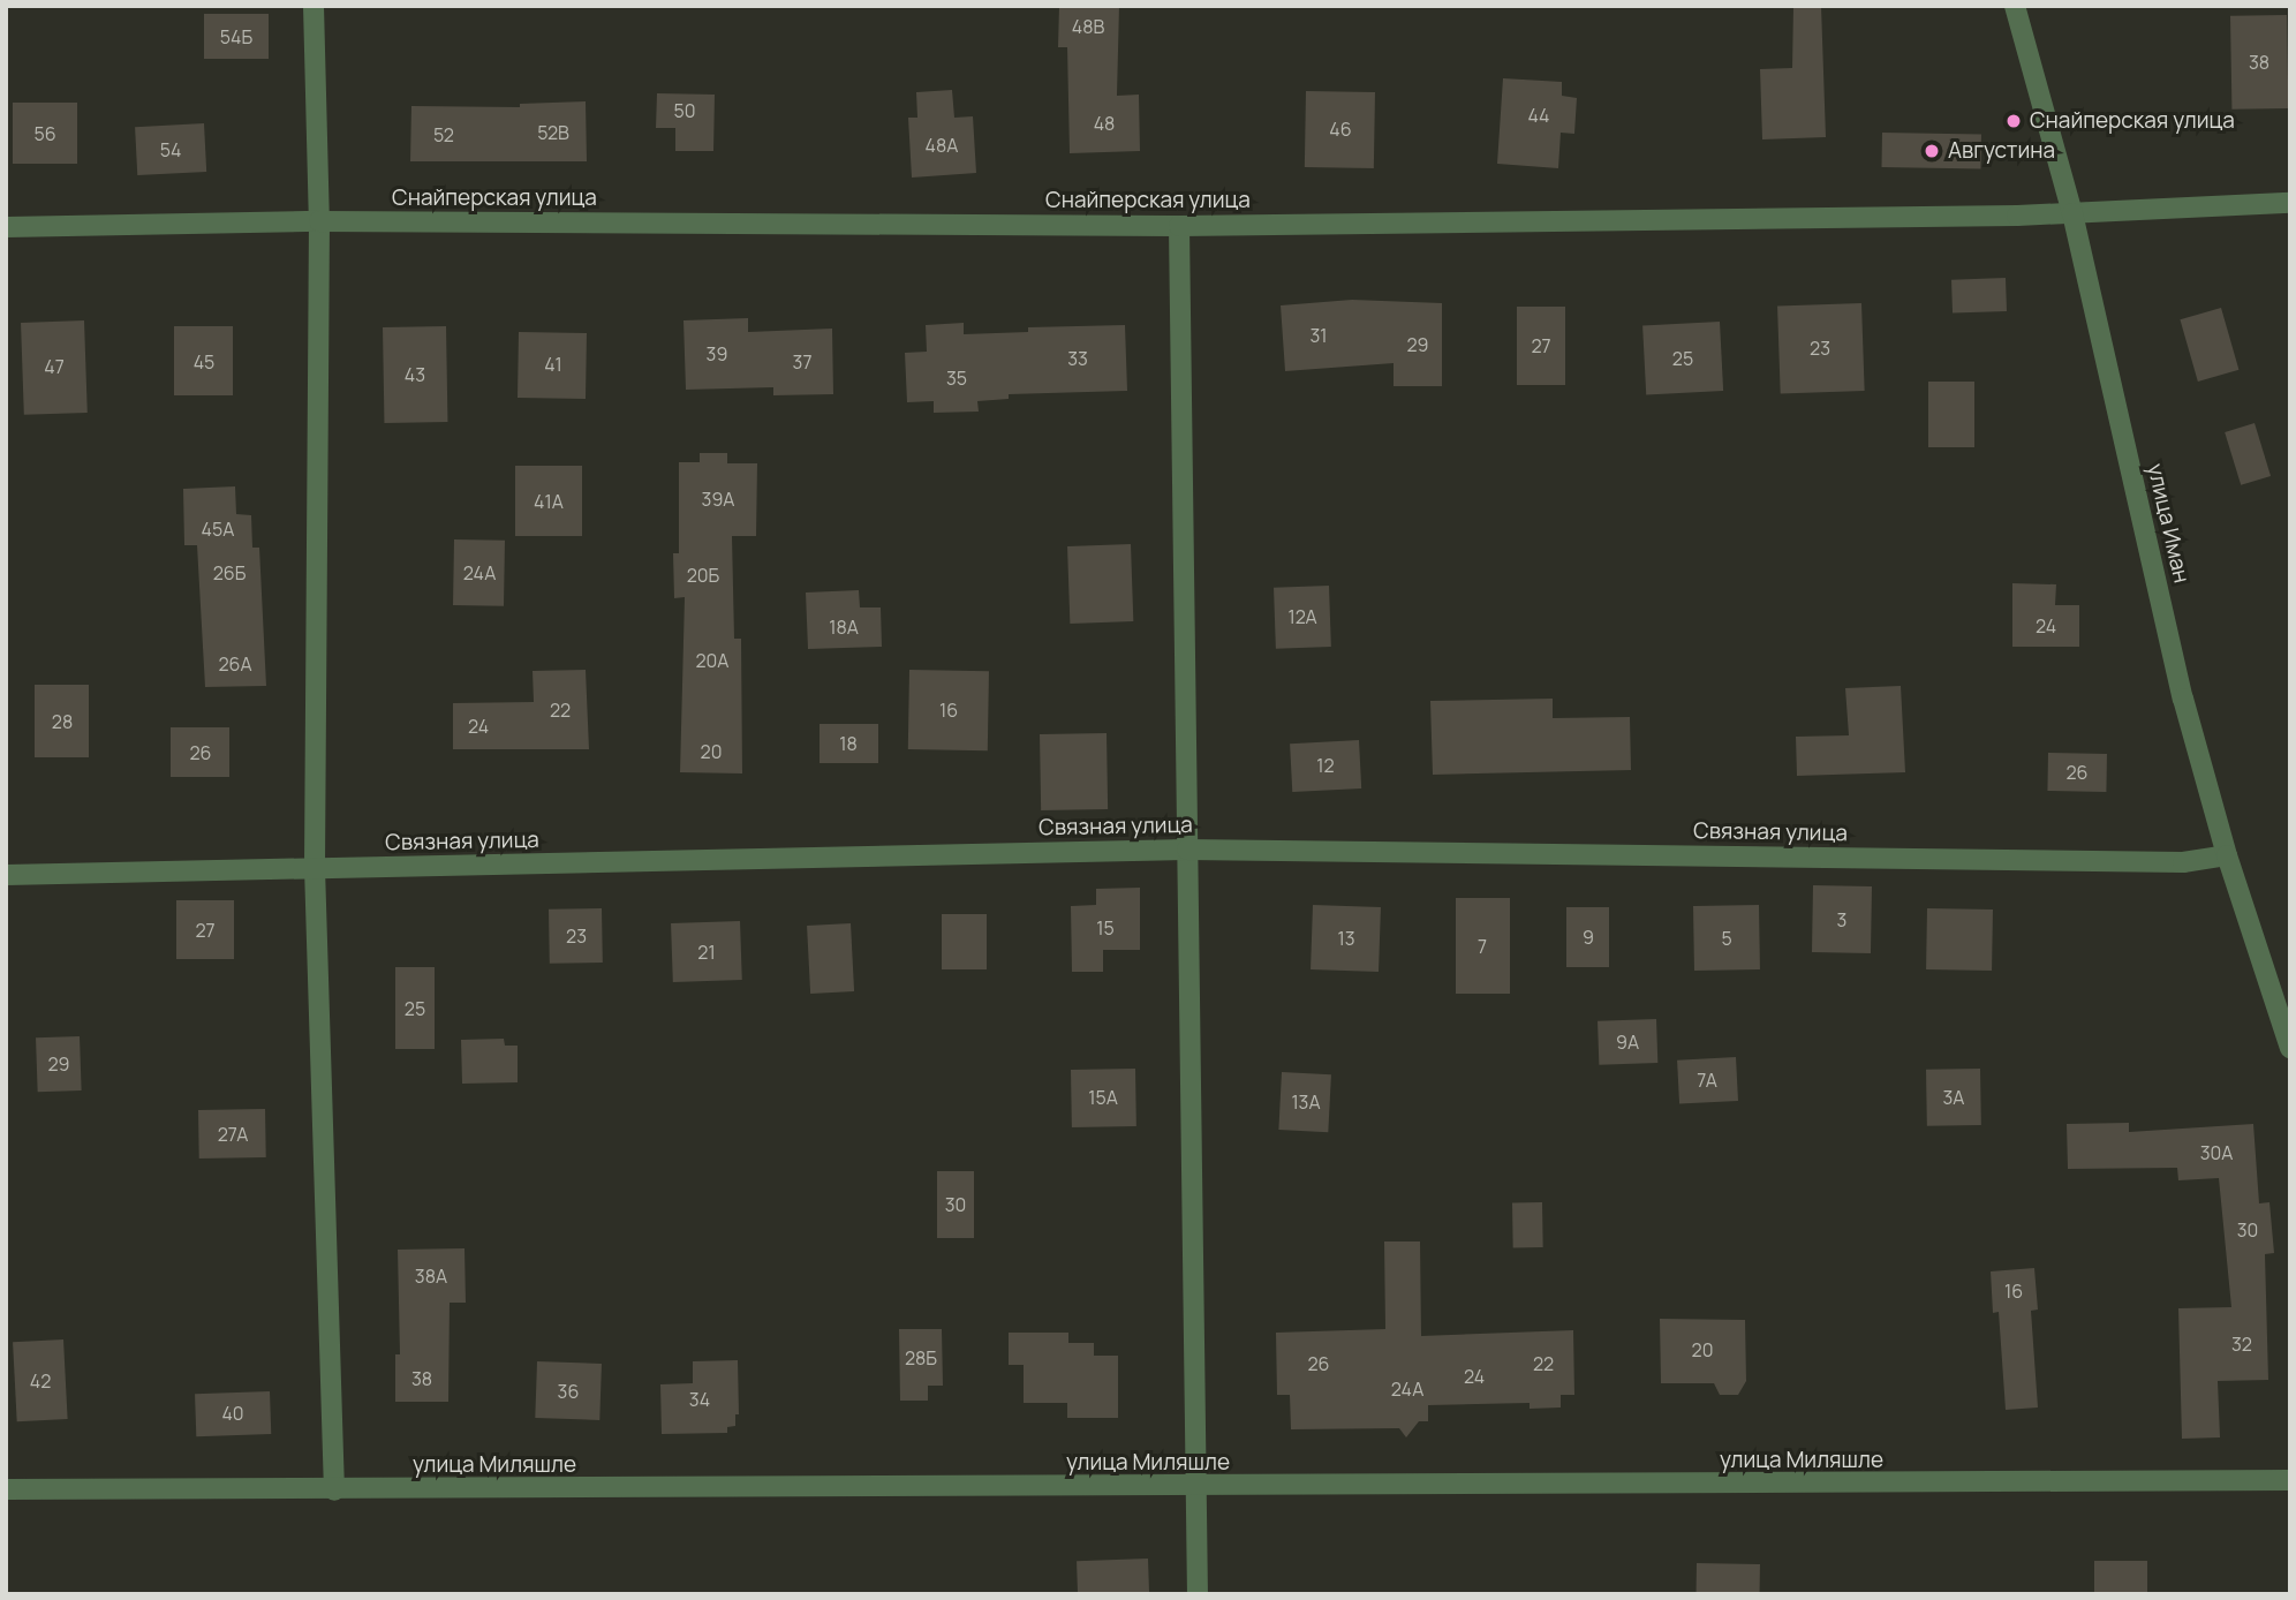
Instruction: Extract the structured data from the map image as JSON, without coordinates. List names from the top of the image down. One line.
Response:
{"streets":{"street":["Снайперская улица","улица Иман","Связная улица","улица Миляшле"]},"crossings":[["Снайперская улица","улица Иман"],["улица Иман","Связная улица"]],"places":["Снайперская улица","Августина"],"house_numbers":["48В","54Б","38","50","44","48","46","52В","56","52","48А","54","31","29","27","23","39","33","25","45","37","41","47","43","35","39А","41А","45А","26Б","24А","20Б","12А","24","18А","20А","26А","22","16","28","24","18","20","26","12","26","3","15","27","23","9","13","5","7","21","25","9А","29","7А","15А","3А","13А","27А","30А","30","30","38А","16","32","20","28Б","26","22","24","38","42","24А","36","34","40"]}
